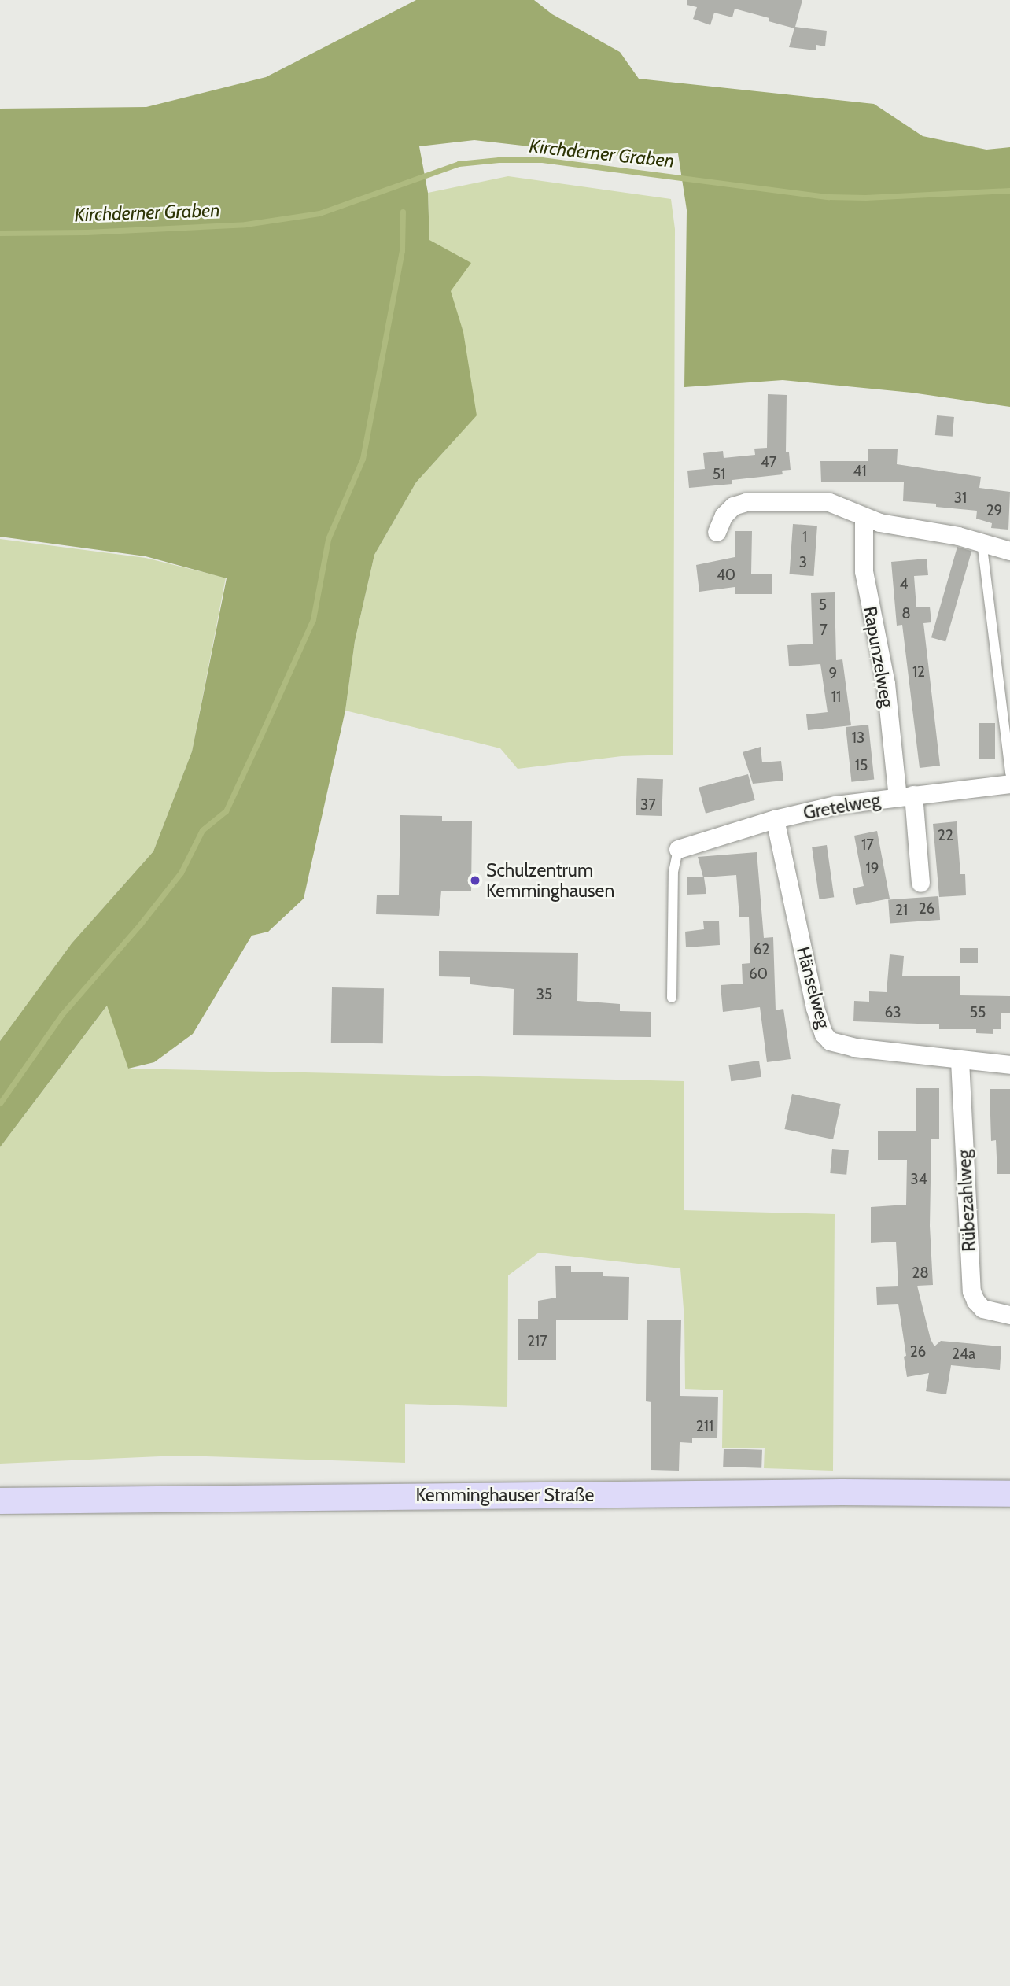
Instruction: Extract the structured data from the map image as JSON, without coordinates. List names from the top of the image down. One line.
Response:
{"streets":{"main road":["Kemminghauser Straße"],"street":["Rapunzelweg","Gretelweg","Hänselweg","Rübezahlweg"]},"crossings":[["Rapunzelweg","Gretelweg"],["Gretelweg","Hänselweg"],["Hänselweg","Rübezahlweg"]],"water":["Kirchderner Graben"],"places":["Schulzentrum Kemminghausen"],"house_numbers":["47","41","51","31","29","1","3","40","4","5","8","7","12","9","11","13","15","37","22","17","19","26","21","62","60","35","63","55","34","28","217","26","24a","211"]}
